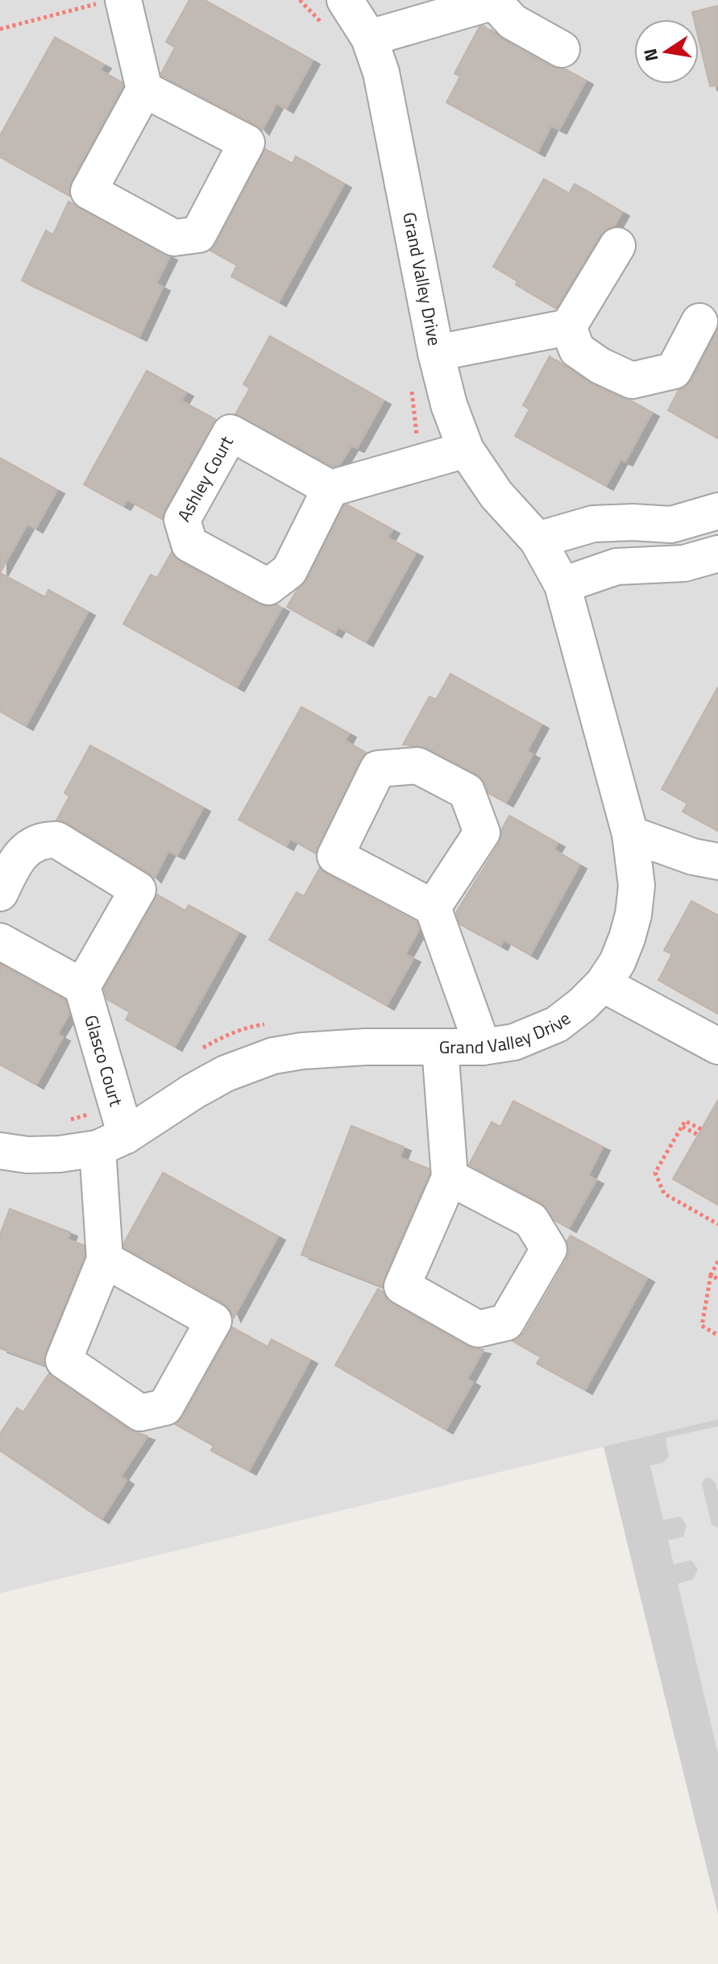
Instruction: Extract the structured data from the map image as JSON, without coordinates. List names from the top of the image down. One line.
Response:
{"streets":{"street":["Grand Valley Drive","Ashley Court","Glasco Court"]},"crossings":[["Grand Valley Drive","Glasco Court"]],"north":"left"}
